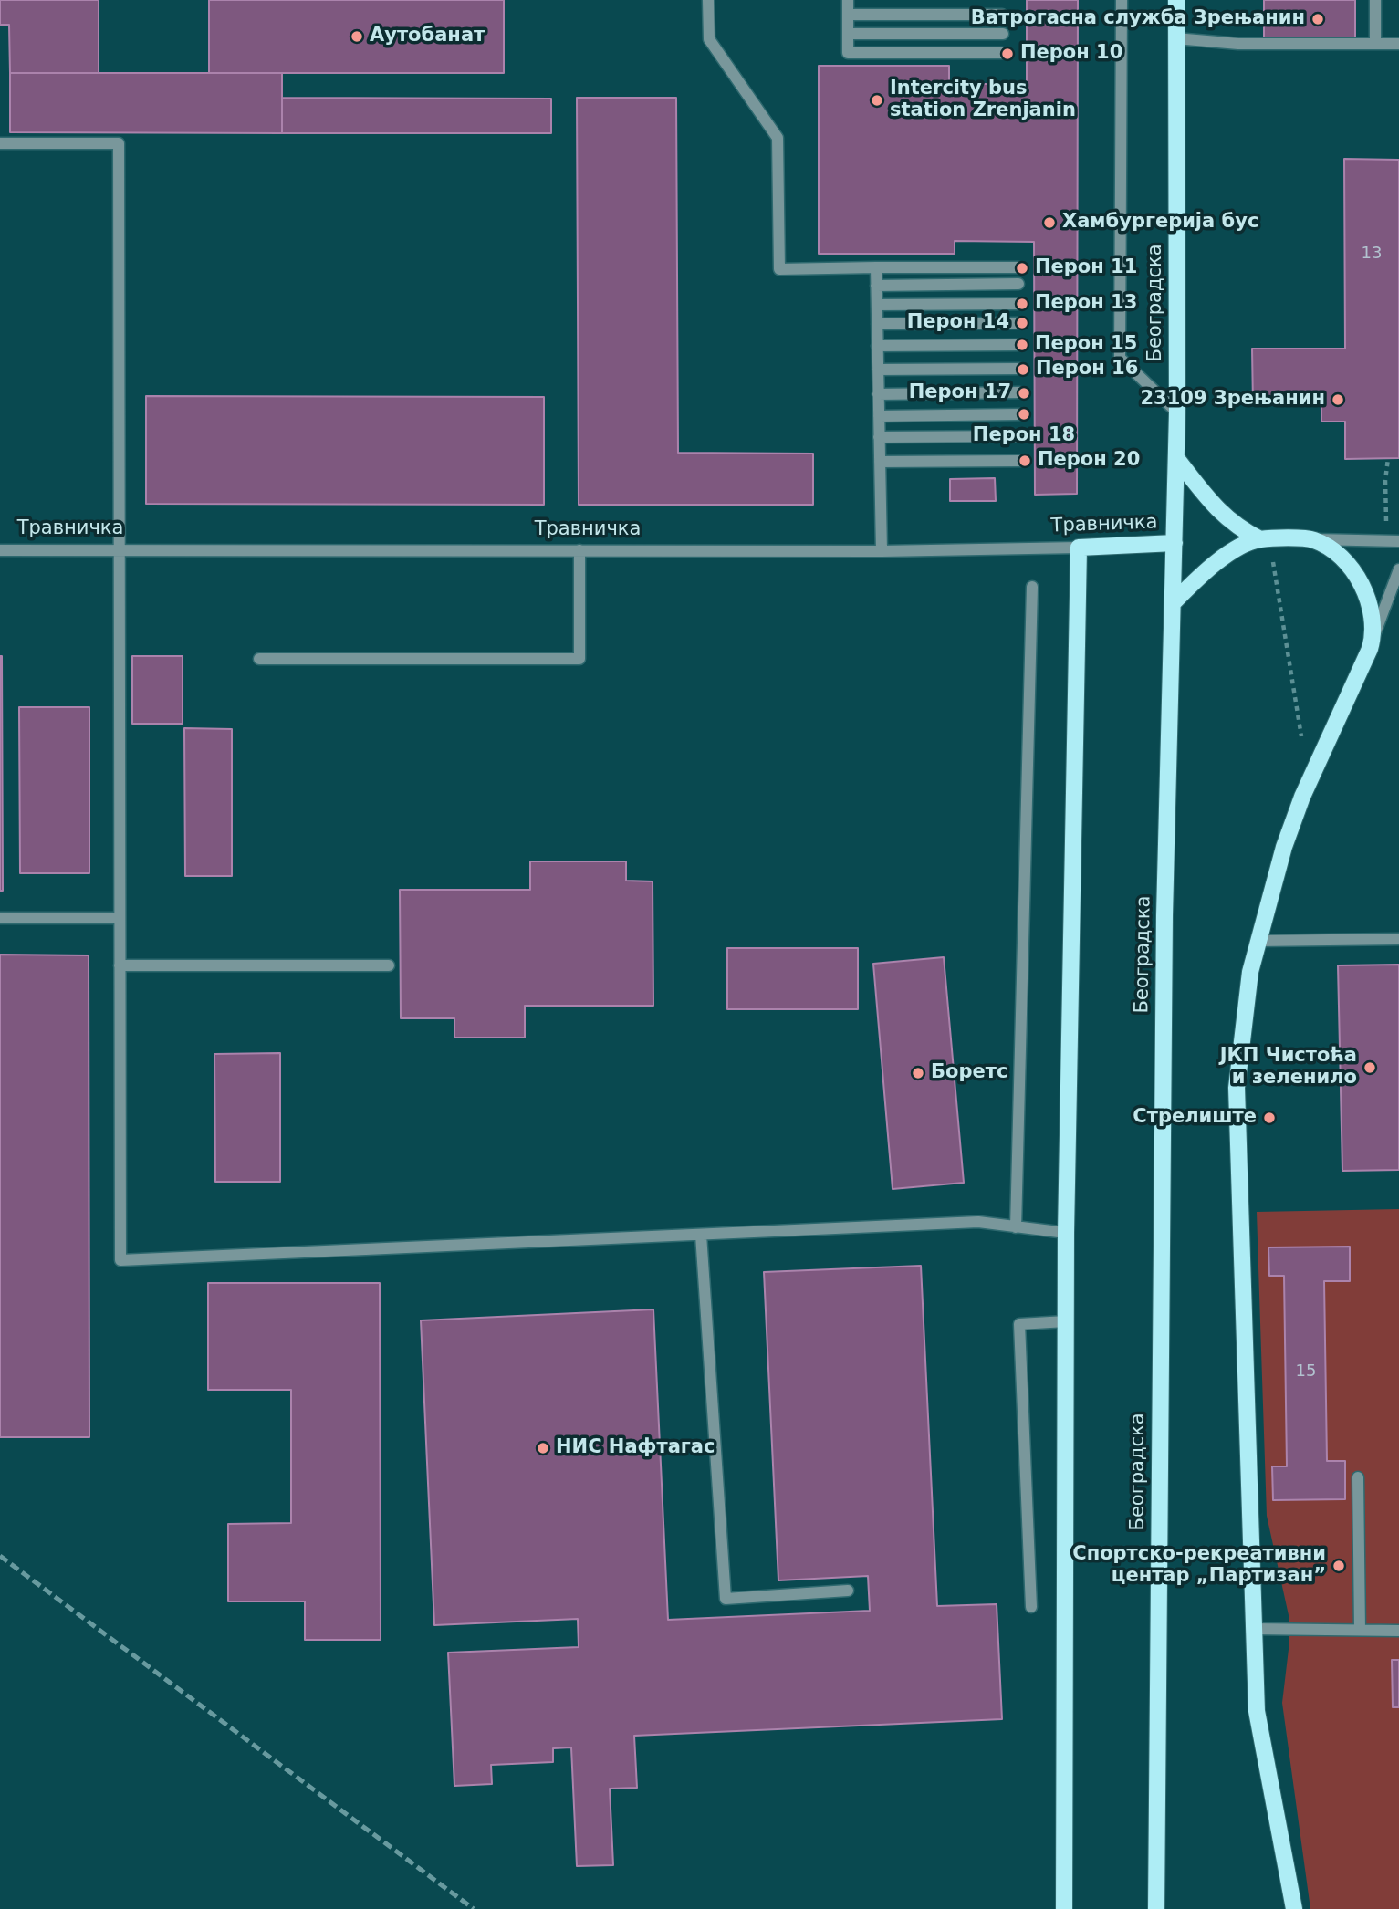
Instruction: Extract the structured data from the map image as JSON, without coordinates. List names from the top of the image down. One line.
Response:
{"streets":{"main road":["Београдска","Травничка"]},"crossings":[["Београдска","Травничка"]],"places":["Ватрогасна служба Зрењанин","Аутобанат","Перон 10","Intercity bus station Zrenjanin","Хамбургерија бус","Перон 11","Перон 13","Перон 14","Перон 15","Перон 16","Перон 17","23109 Зрењанин","Перон 18","Перон 20","ЈКП Чистоћа и зеленило","Боретс","Стрелиште","НИС Нафтагас","Спортско-рекреативни центар „Партизан”"],"house_numbers":["13","15"]}
